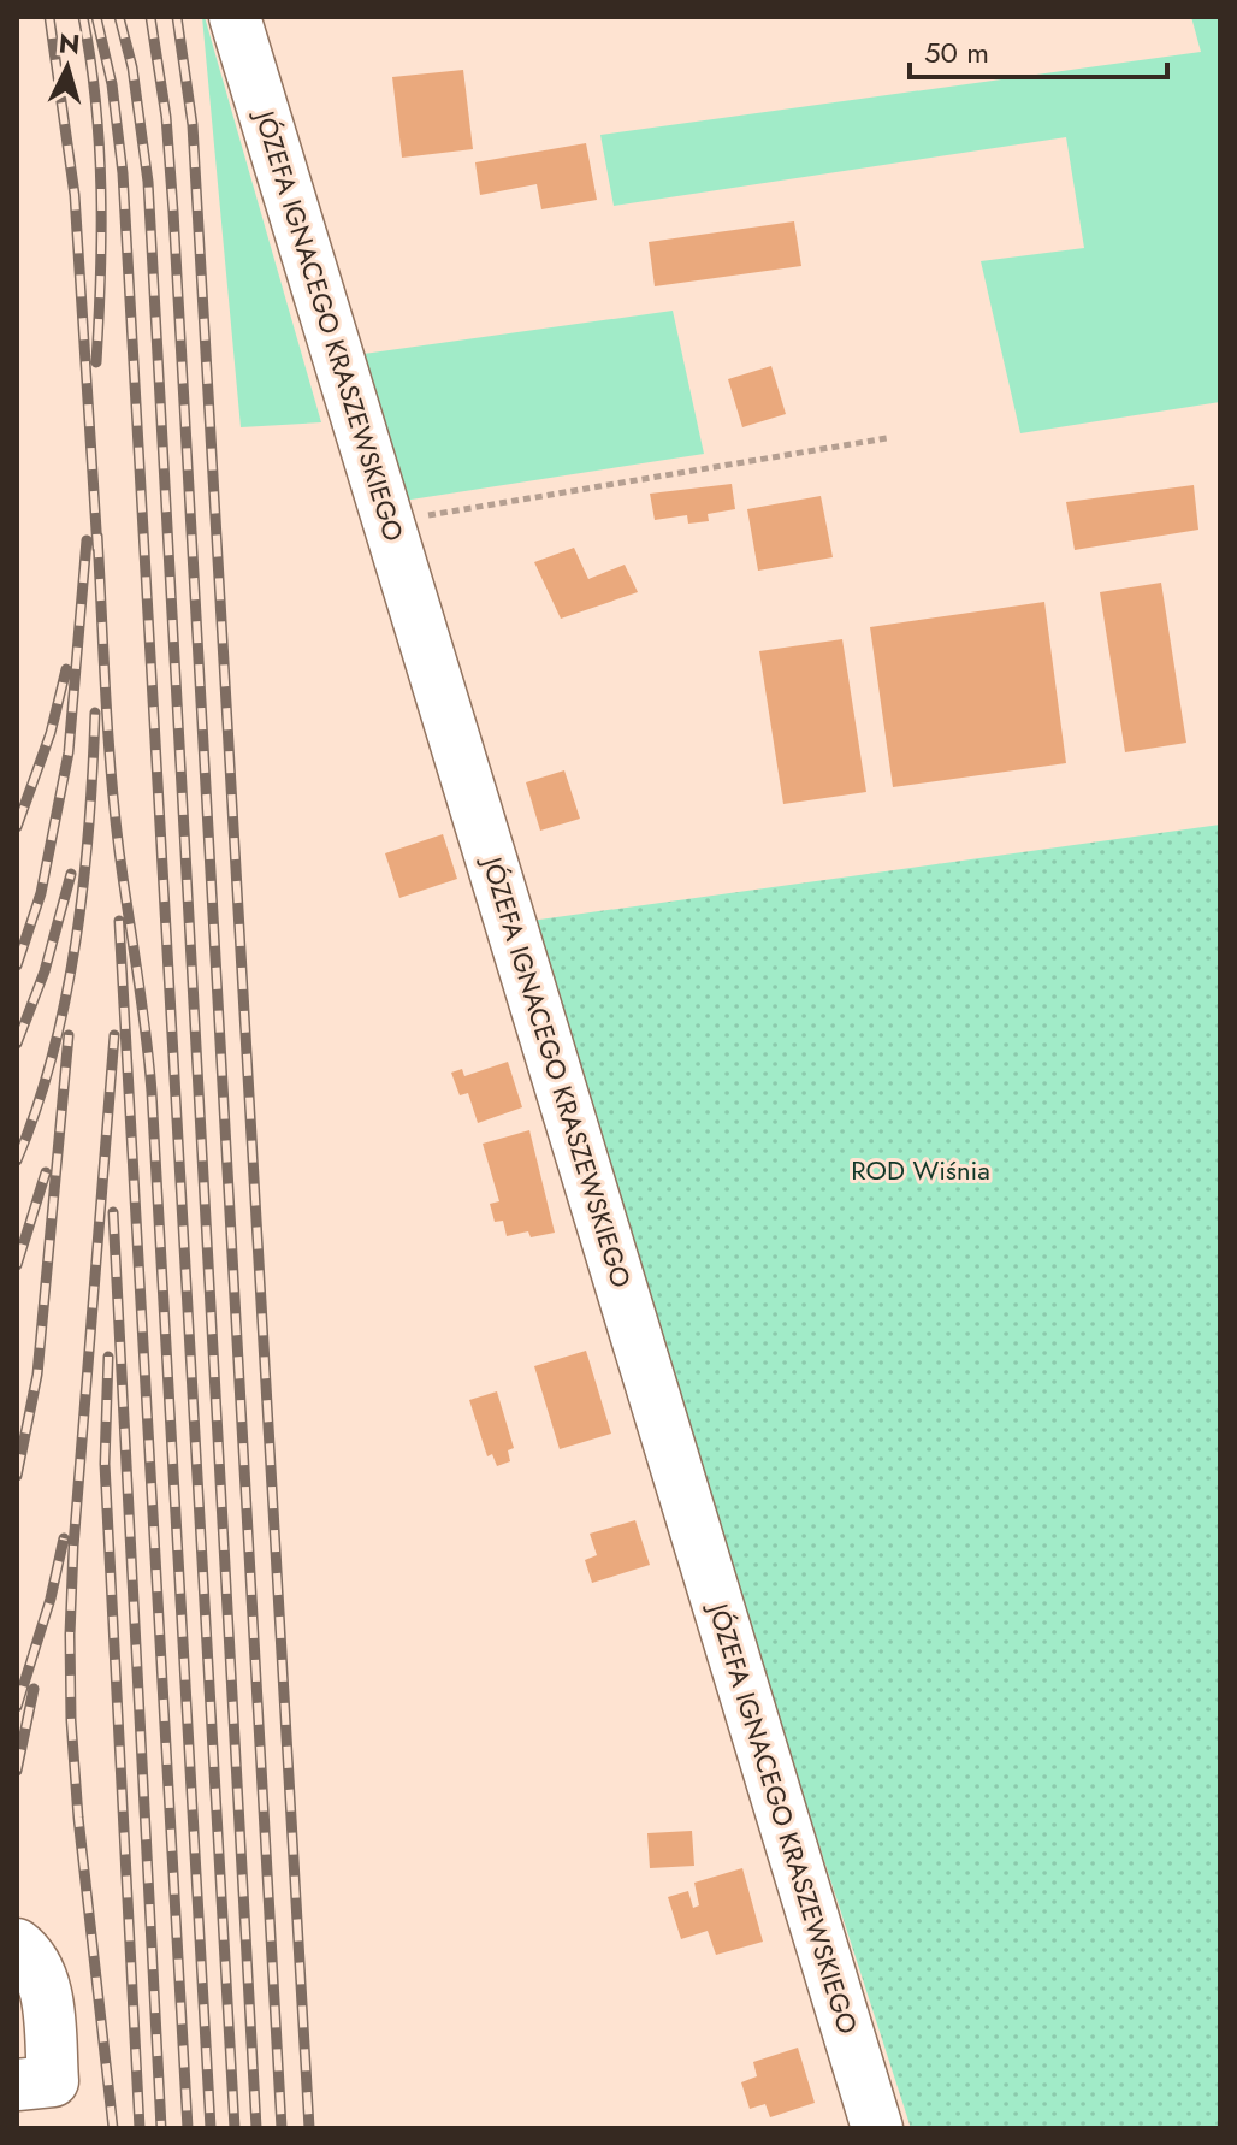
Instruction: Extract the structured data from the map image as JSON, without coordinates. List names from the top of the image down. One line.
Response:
{"streets":{"street":["JÓZEFA IGNACEGO KRASZEWSKIEGO"]},"parks":["ROD Wiśnia"],"scale_bar":"50 m","north":"top"}
